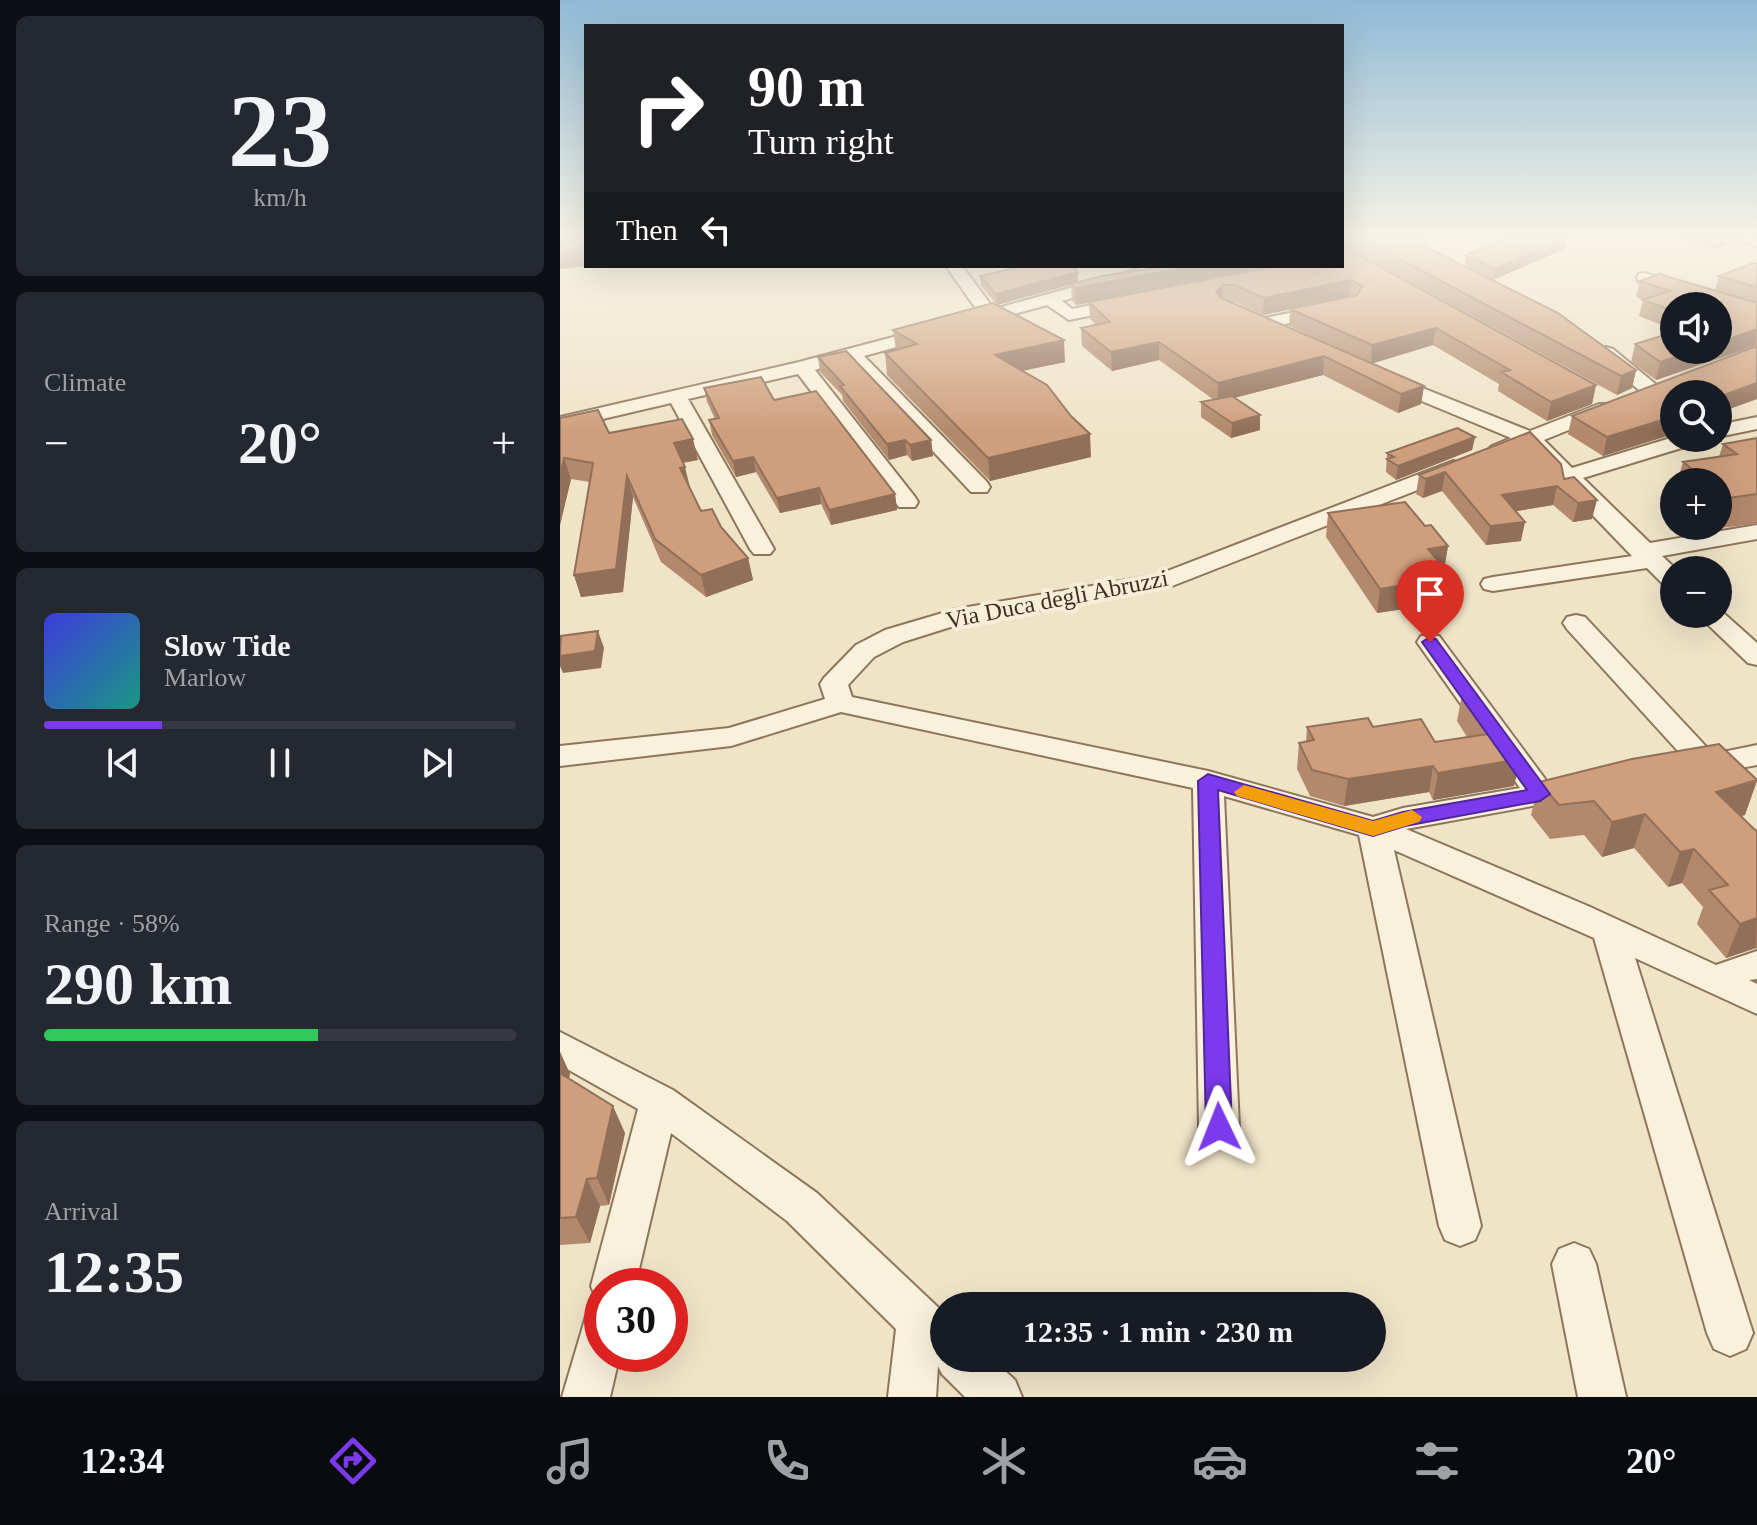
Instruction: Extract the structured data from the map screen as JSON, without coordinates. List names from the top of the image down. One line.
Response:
{"streets":{"street":["Via Duca degli Abruzzi"]},"page":{"tile":[["23","km/h"],"Climate",["Range · 58%","290 km"],["Arrival","12:35"]],"turn":["90 m","Turn right"],"then":"Then","map_buttons":["+","−"],"heat":["−","20°","+"],"song":["Slow Tide","Marlow"],"limit":"30","trip":"12:35 · 1 min · 230 m","tabs":["12:34","20°"]}}
